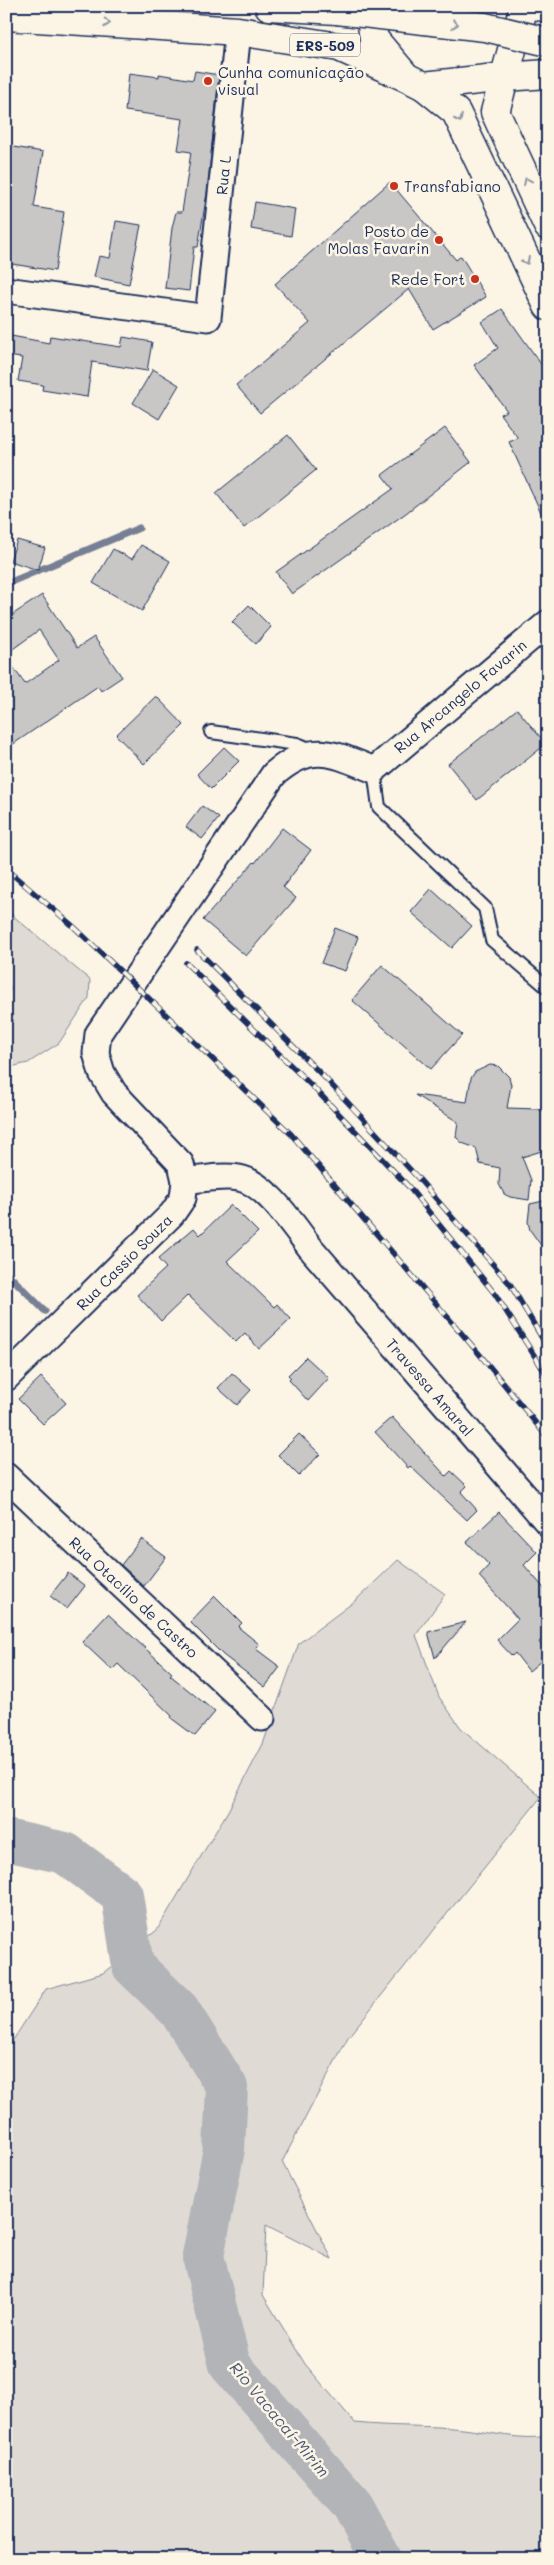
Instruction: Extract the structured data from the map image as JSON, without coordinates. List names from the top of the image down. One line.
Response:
{"streets":{"main road":["ERS-509"],"street":["Rua L","Rua Arcangelo Favarin","Rua Cassio Souza","Travessa Amaral","Rua Otacílio de Castro"]},"crossings":[["ERS-509","Rua L"],["Rua Cassio Souza","Travessa Amaral"]],"water":["Rio Vacacaí-Mirim"],"places":["Cunha comunicação visual","Transfabiano","Posto de Molas Favarin","Rede Fort"]}
